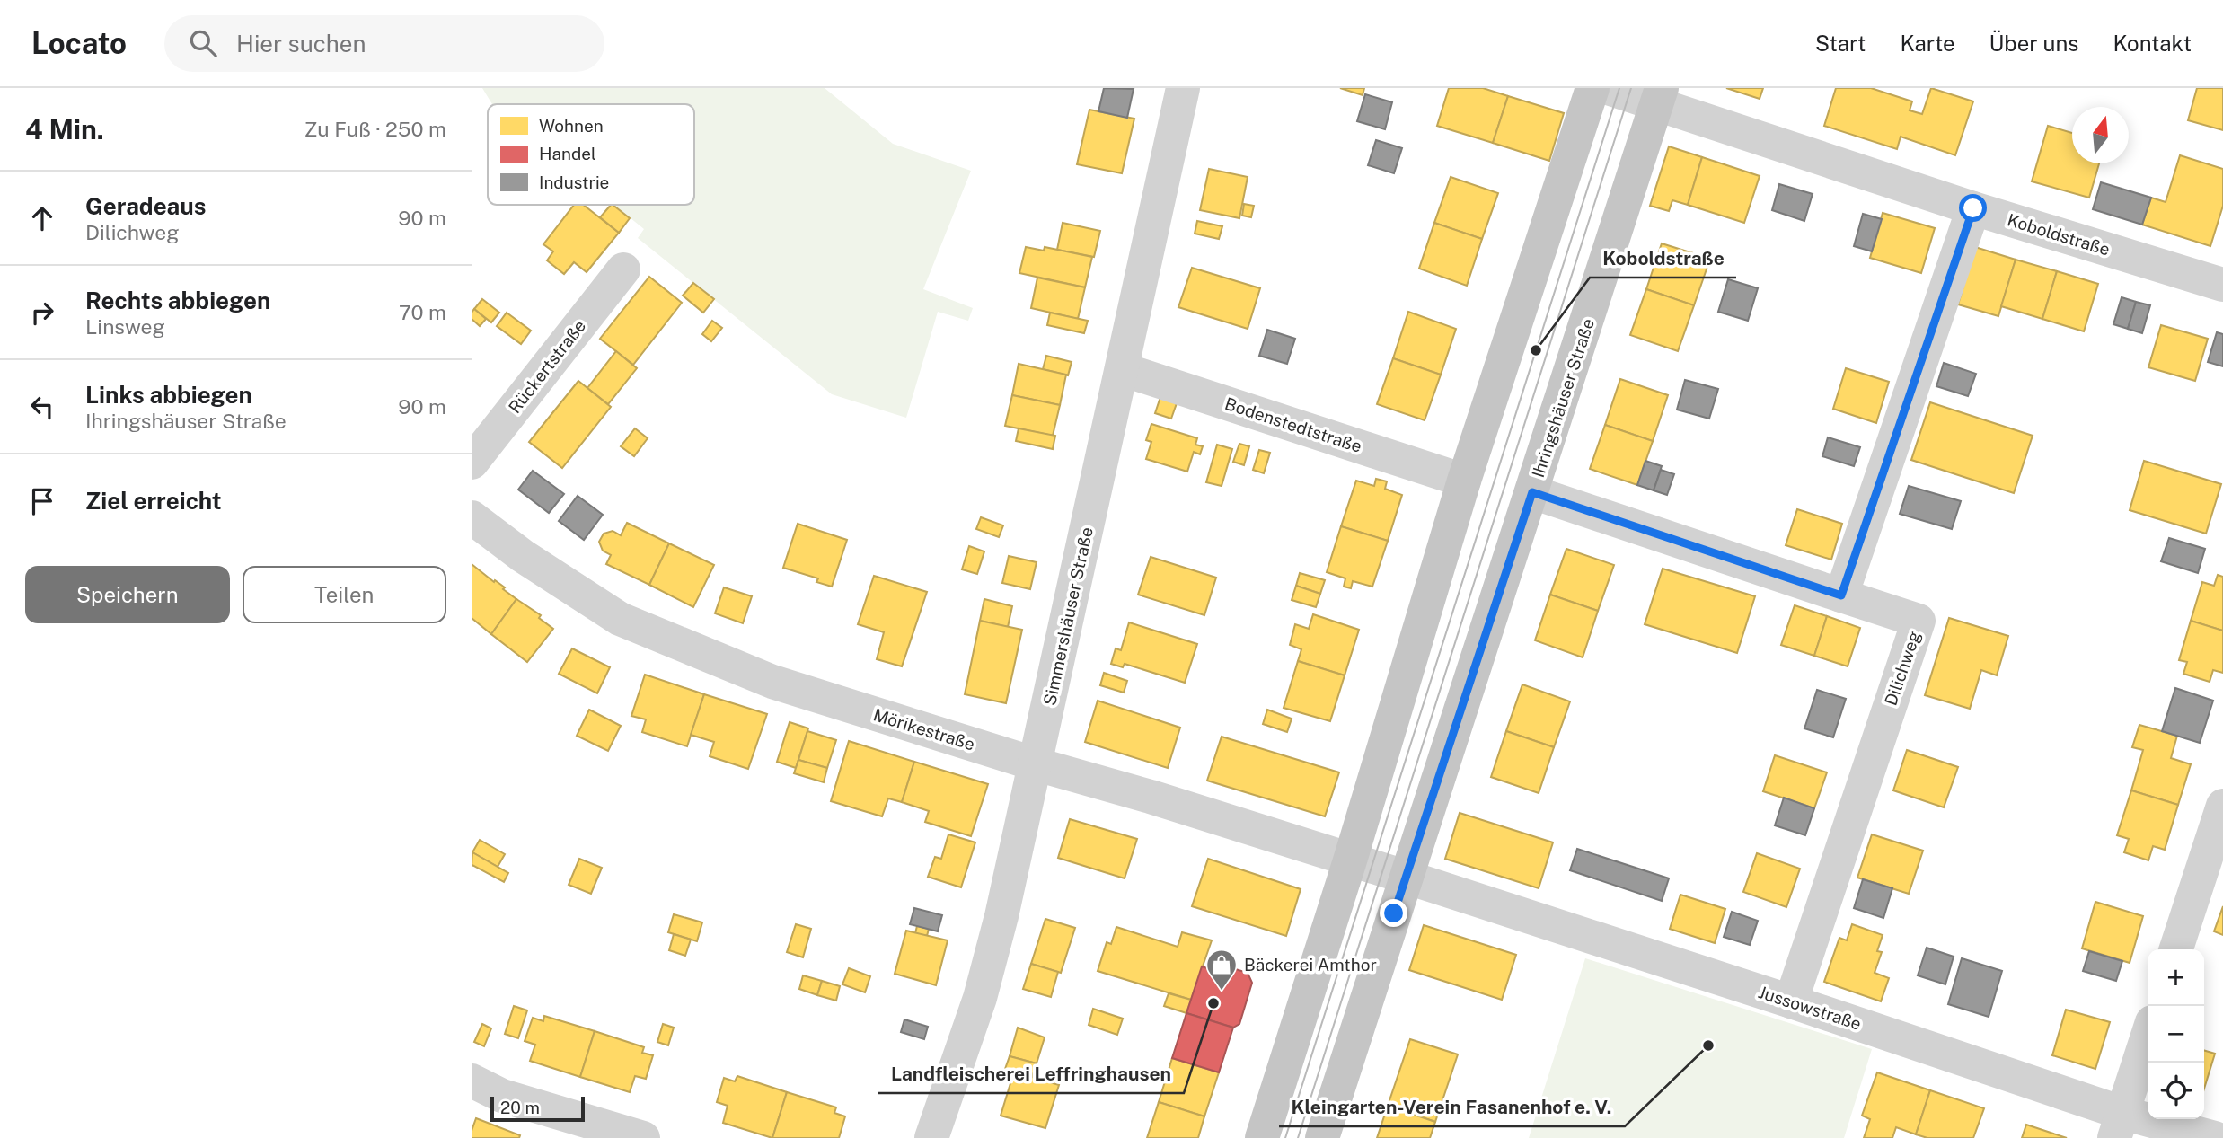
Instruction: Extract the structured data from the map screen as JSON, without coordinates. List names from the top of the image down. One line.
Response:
{"streets":{"main road":["Ihringshäuser Straße"],"street":["Koboldstraße","Rückertstraße","Bodenstedtstraße","Simmershäuser Straße","Dilichweg","Mörikestraße","Jussowstraße"]},"crossings":[["Koboldstraße","Ihringshäuser Straße"],["Ihringshäuser Straße","Mörikestraße"],["Ihringshäuser Straße","Jussowstraße"],["Bodenstedtstraße","Simmershäuser Straße"],["Simmershäuser Straße","Mörikestraße"],["Dilichweg","Jussowstraße"],["Mörikestraße","Jussowstraße"]],"places":{"other":["Koboldstraße","Landfleischerei Leffringhausen","Kleingarten-Verein Fasanenhof e. V."],"shop":["Bäckerei Amthor"]},"legend":["Wohnen","Handel","Industrie"],"scale_bar":"20 m","north":"top","page":{"header":"Locato","search":"Hier suchen","nav":["Start","Karte","Über uns","Kontakt"],"heading":["4 Min.","Zu Fuß · 250 m"],"list":[["Geradeaus","Dilichweg","90 m"],["Rechts abbiegen","Linsweg","70 m"],["Links abbiegen","Ihringshäuser Straße","90 m"],"Ziel erreicht"],"buttons":["Speichern","Teilen"],"map_buttons":["+","−"],"scale":"20 m"}}
